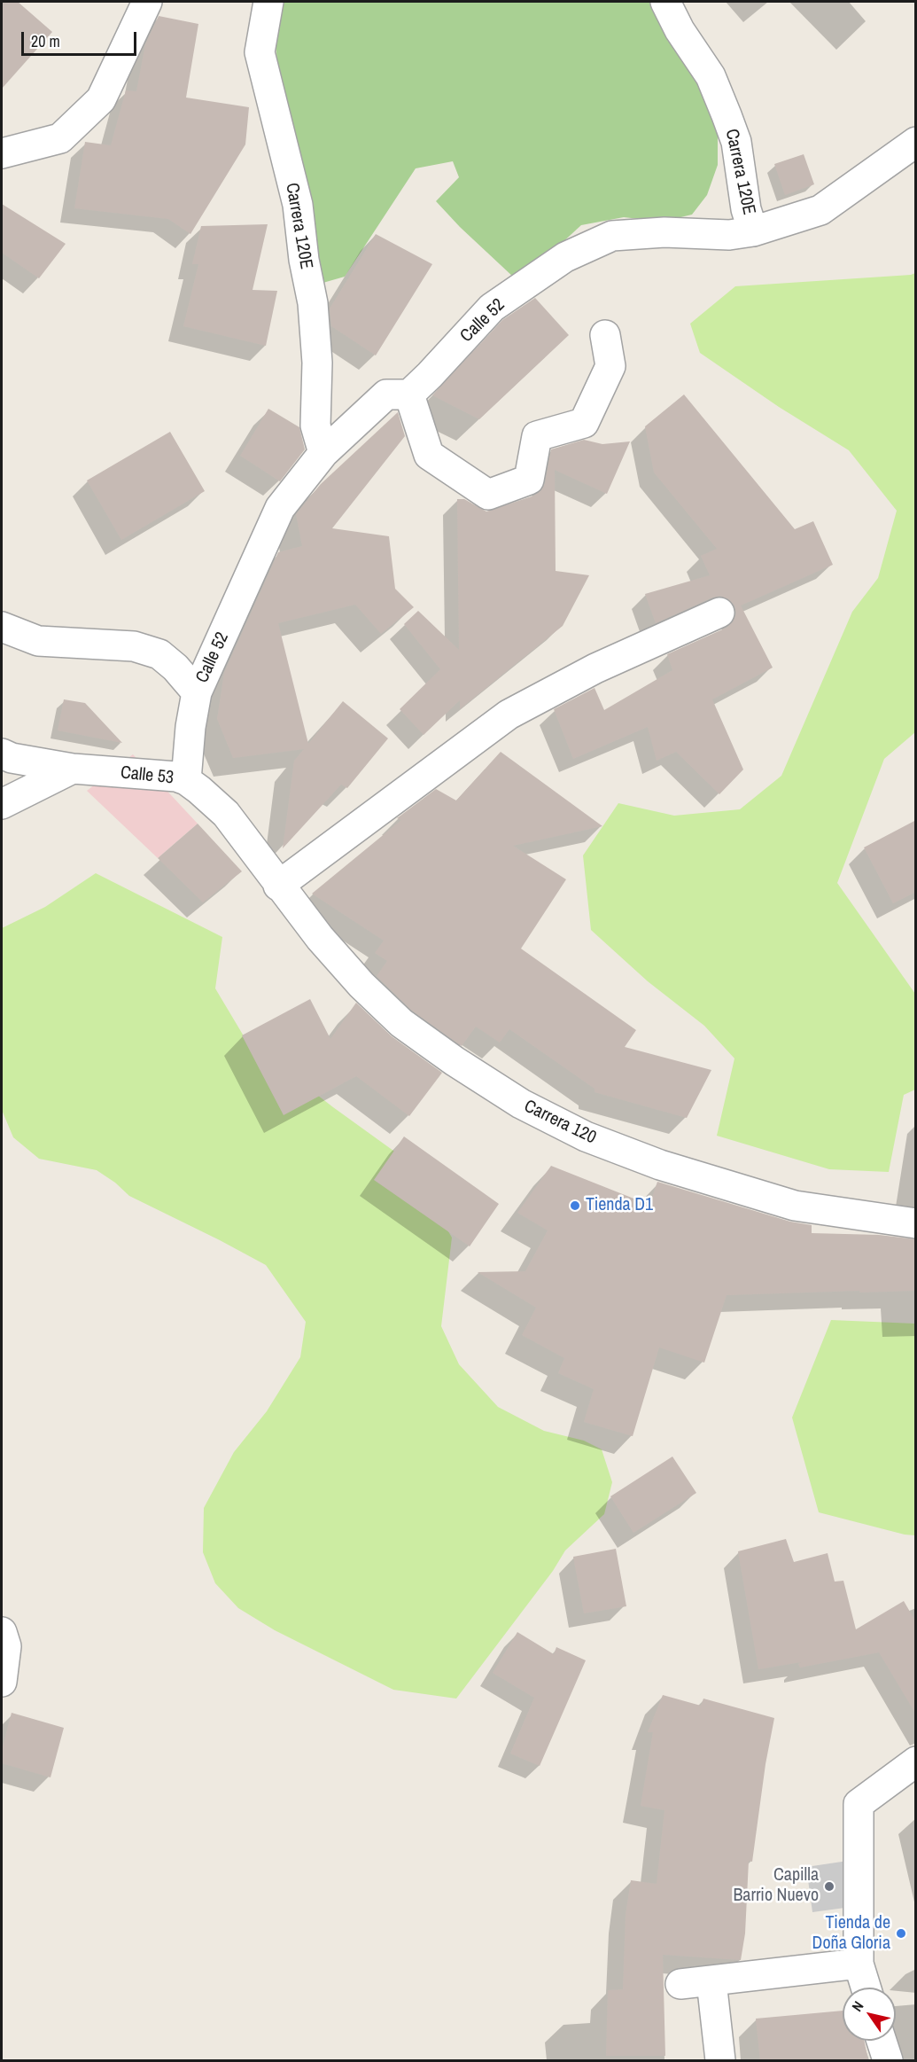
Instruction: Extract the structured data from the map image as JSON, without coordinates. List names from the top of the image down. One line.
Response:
{"streets":{"street":["Carrera 120E","Calle 52","Calle 53","Carrera 120"]},"crossings":[["Carrera 120E","Calle 52"],["Calle 52","Calle 53"],["Calle 53","Carrera 120"]],"places":["Tienda D1","Capilla Barrio Nuevo","Tienda de Doña Gloria"],"scale_bar":"20 m","north":"top left"}
